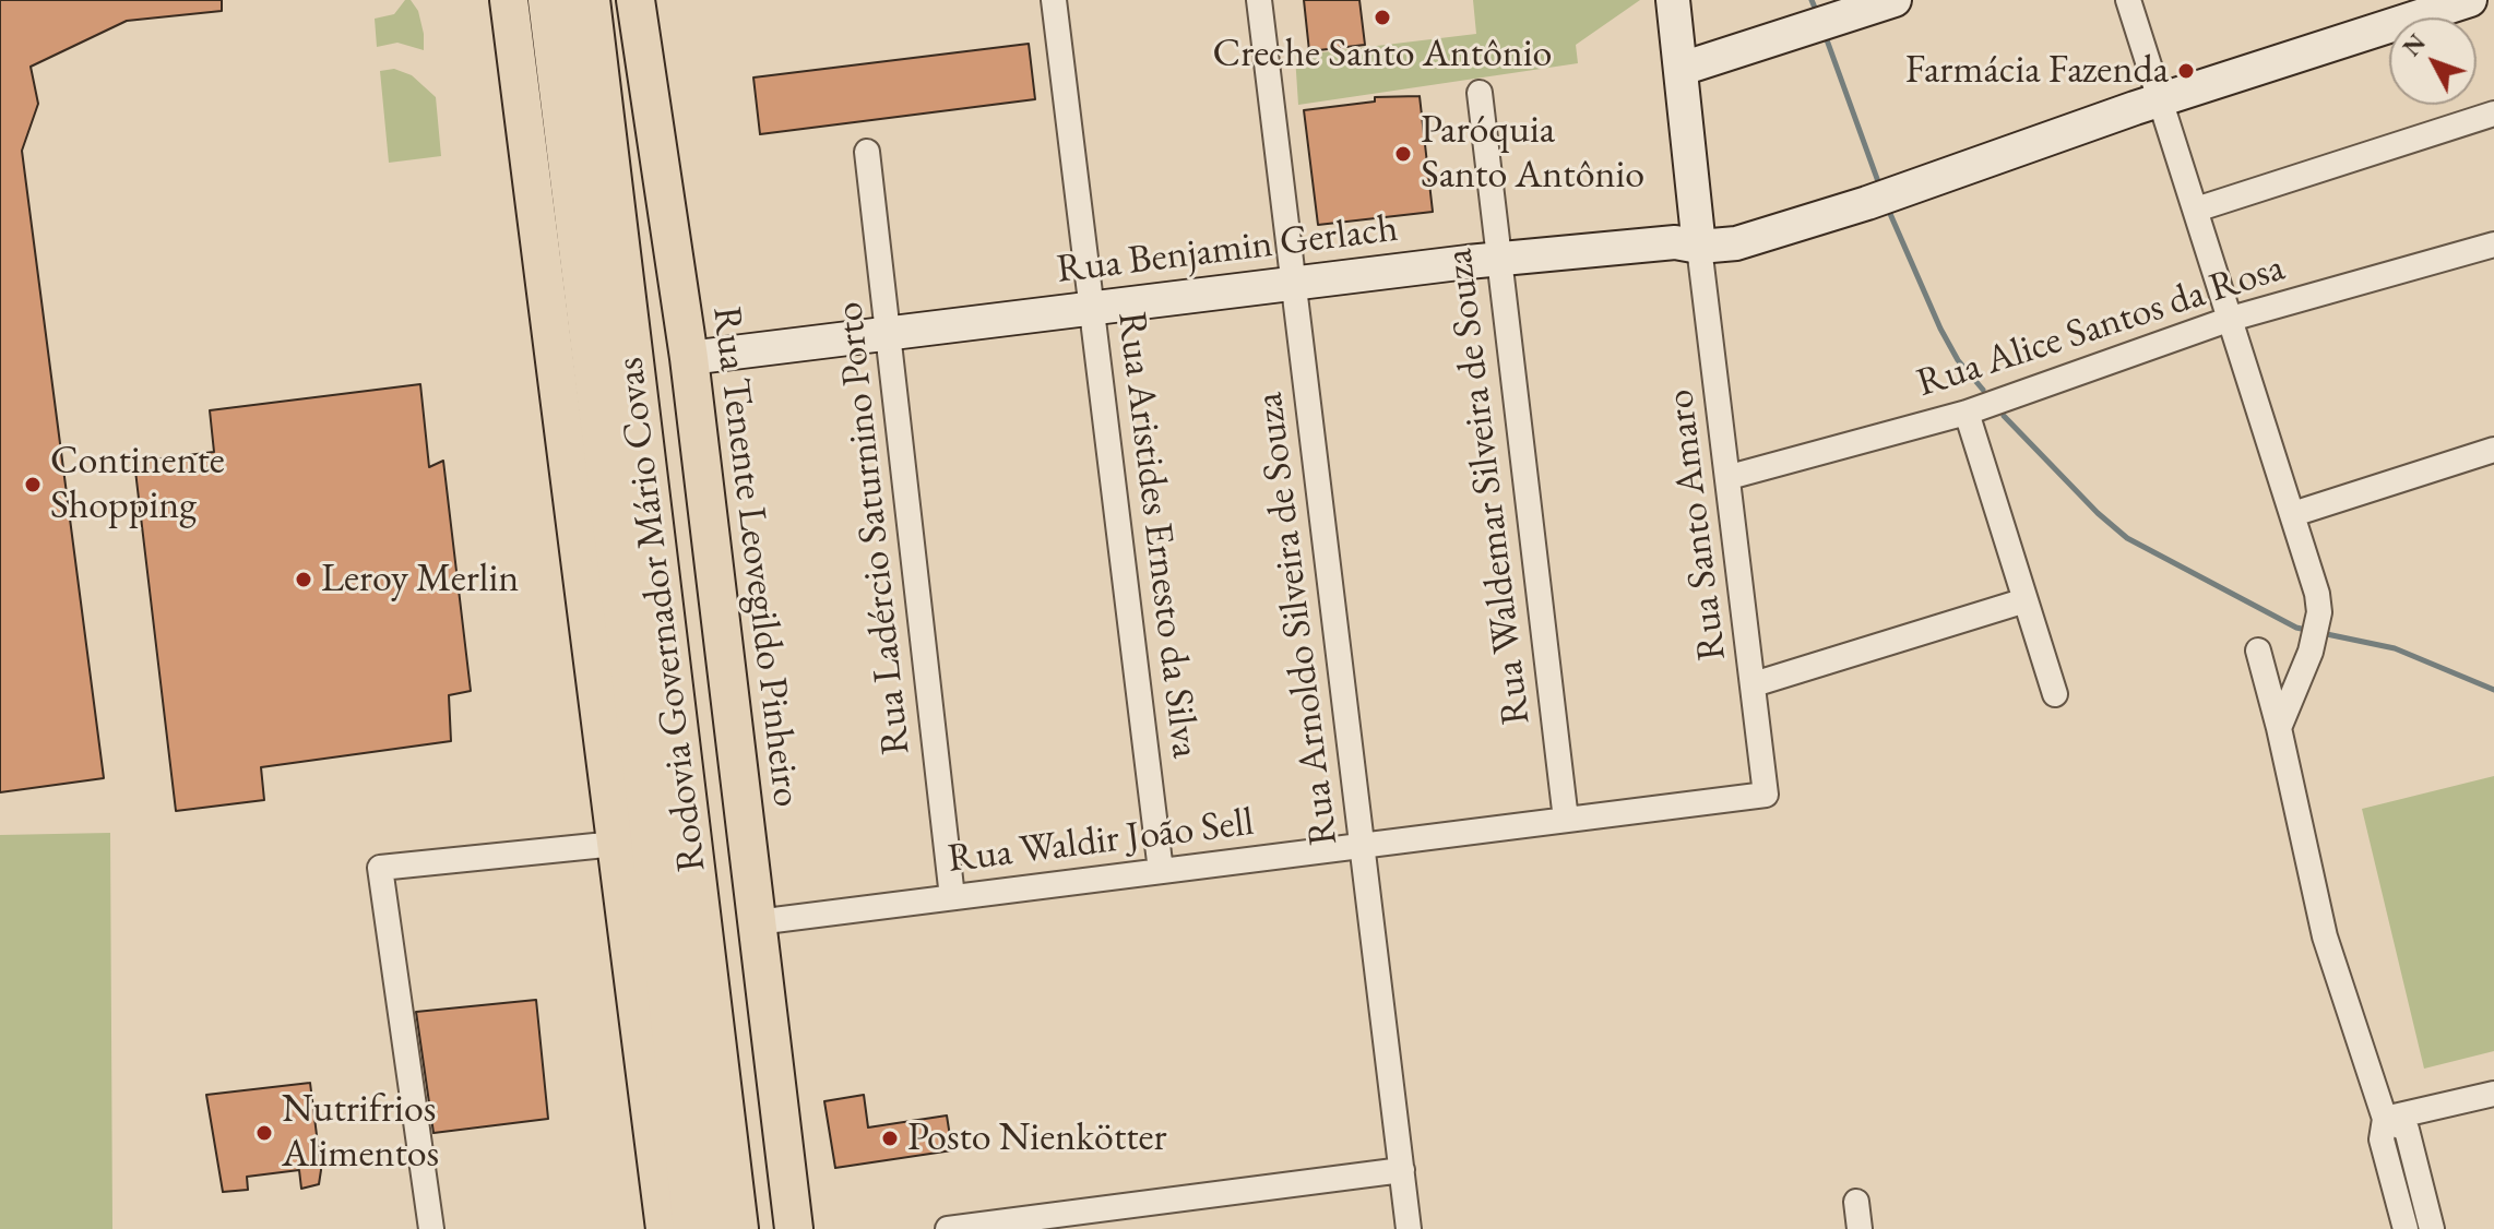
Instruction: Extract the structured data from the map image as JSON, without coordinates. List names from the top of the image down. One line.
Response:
{"streets":{"highway":["Rodovia Governador Mário Covas"],"main road":["Rua Benjamin Gerlach","Rua Tenente Leovegildo Pinheiro"],"street":["Rua Alice Santos da Rosa","Rua Waldemar Silveira de Souza","Rua Santo Amaro","Rua Ladércio Saturnino Porto","Rua Aristides Ernesto da Silva","Rua Arnoldo Silveira de Souza","Rua Waldir João Sell"]},"crossings":[["Rua Benjamin Gerlach","Rua Waldemar Silveira de Souza"],["Rua Benjamin Gerlach","Rua Santo Amaro"],["Rua Benjamin Gerlach","Rua Ladércio Saturnino Porto"],["Rua Benjamin Gerlach","Rua Aristides Ernesto da Silva"],["Rua Benjamin Gerlach","Rua Tenente Leovegildo Pinheiro"],["Rua Benjamin Gerlach","Rua Arnoldo Silveira de Souza"],["Rua Alice Santos da Rosa","Rua Santo Amaro"],["Rua Waldemar Silveira de Souza","Rua Waldir João Sell"],["Rua Santo Amaro","Rua Waldir João Sell"],["Rua Ladércio Saturnino Porto","Rua Waldir João Sell"],["Rua Aristides Ernesto da Silva","Rua Waldir João Sell"],["Rua Tenente Leovegildo Pinheiro","Rua Waldir João Sell"],["Rua Arnoldo Silveira de Souza","Rua Waldir João Sell"]],"places":["Creche Santo Antônio","Farmácia Fazenda","Paróquia Santo Antônio","Continente Shopping","Leroy Merlin","Nutrifrios Alimentos","Posto Nienkötter"],"north":"top left"}
